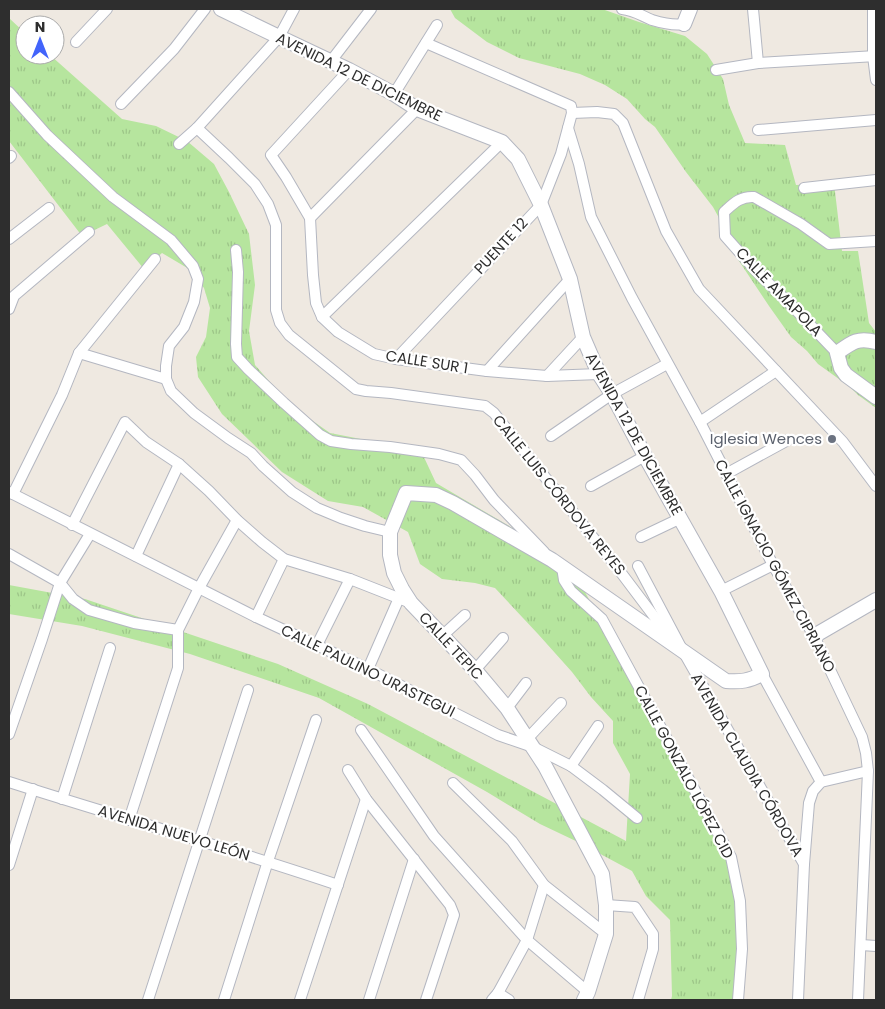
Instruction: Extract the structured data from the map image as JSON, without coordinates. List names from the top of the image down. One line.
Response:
{"streets":{"street":["AVENIDA 12 DE DICIEMBRE","PUENTE 12","CALLE AMAPOLA","CALLE SUR 1","CALLE LUIS CÓRDOVA REYES","CALLE IGNACIO GÓMEZ CIPRIANO","CALLE TEPIC","CALLE PAULINO URASTEGUI","AVENIDA CLAUDIA CÓRDOVA","CALLE GONZALO LÓPEZ CID","AVENIDA NUEVO LEÓN"]},"crossings":[["AVENIDA 12 DE DICIEMBRE","PUENTE 12"],["AVENIDA 12 DE DICIEMBRE","CALLE SUR 1"],["PUENTE 12","CALLE SUR 1"],["PUENTE 12","CALLE IGNACIO GÓMEZ CIPRIANO"],["CALLE TEPIC","CALLE PAULINO URASTEGUI"]],"places":["Iglesia Wences"],"north":"top"}
